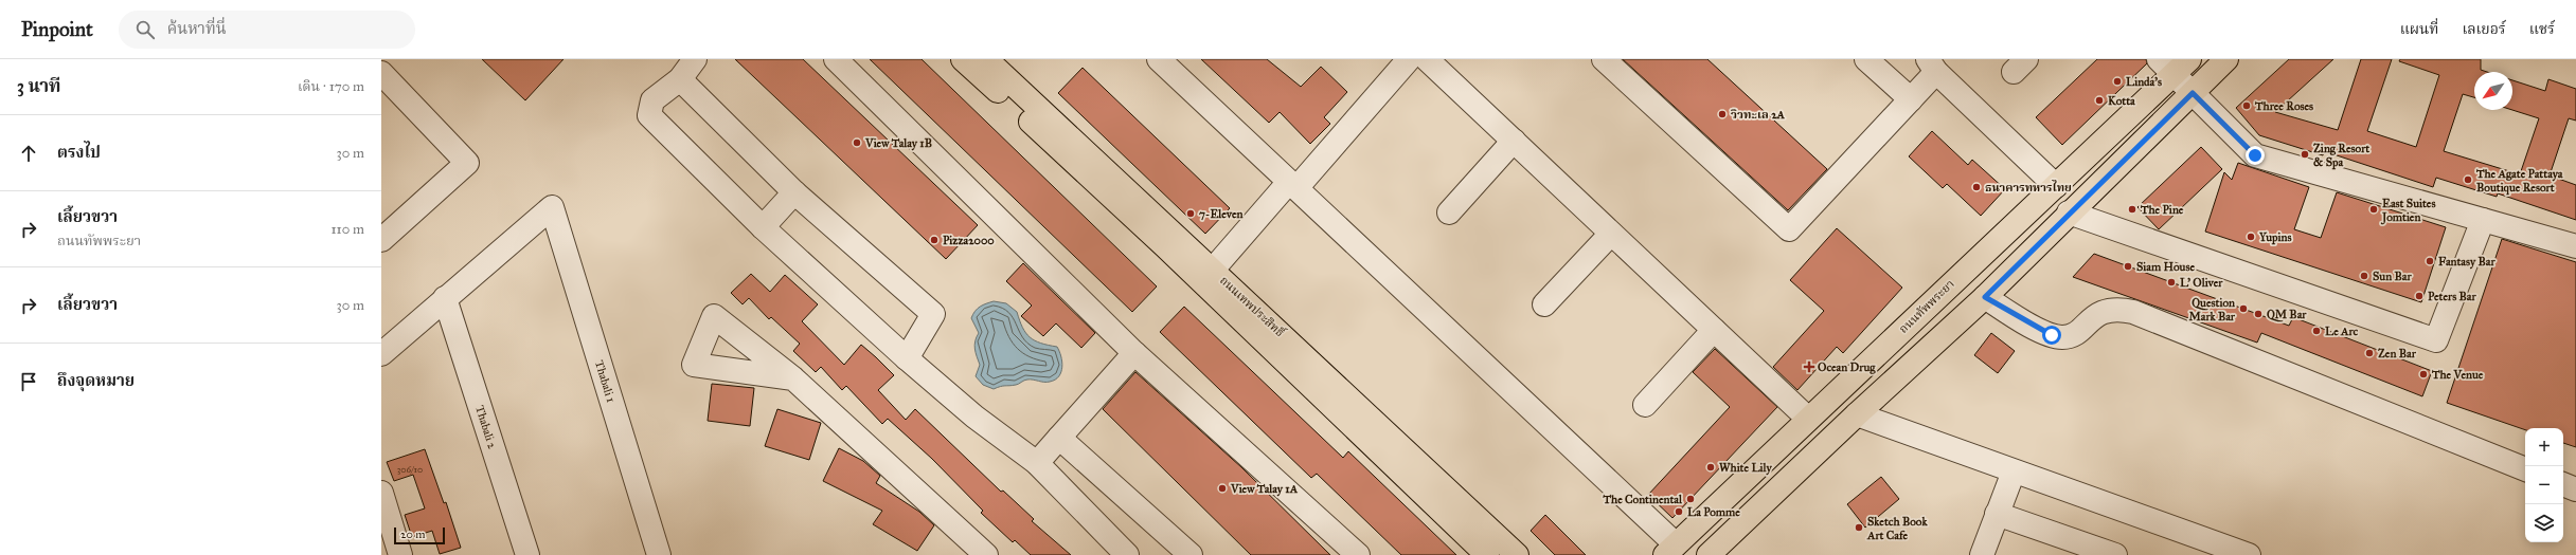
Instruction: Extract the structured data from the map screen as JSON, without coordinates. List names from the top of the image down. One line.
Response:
{"streets":{"main road":["ถนนเทพประสิทธิ์","ถนนทัพพระยา"],"street":["Thabali 1","Thabali 2"]},"crossings":[["Thabali 1","Thabali 2"]],"places":{"other":["Linda's","Kotta","Three Roses","วิวทะเล 2A","View Talay 1B","Zing Resort & Spa","The Agate Pattaya Boutique Resort","ธนาคารทหารไทย","The Pine","East Suites Jomtien","7-Eleven","Yupins","Pizza2000","Fantasy Bar","Siam House","Sun Bar","L' Oliver","Peters Bar","Question Mark Bar","QM Bar","Le Arc","Zen Bar","The Venue","White Lily","View Talay 1A","The Continental","La Pomme","Sketch Book Art Cafe"],"health":["Ocean Drug"]},"house_numbers":["306/10"],"scale_bar":"20 m","north":"bottom left","page":{"header":"Pinpoint","search":"ค้นหาที่นี่","nav":["แผนที่","เลเยอร์","แชร์"],"heading":["3 นาที","เดิน · 170 m"],"list":[["ตรงไป","30 m"],["เลี้ยวขวา","ถนนทัพพระยา","110 m"],["เลี้ยวขวา","30 m"],"ถึงจุดหมาย"],"map_buttons":["+","−"],"scale":"20 m"}}
